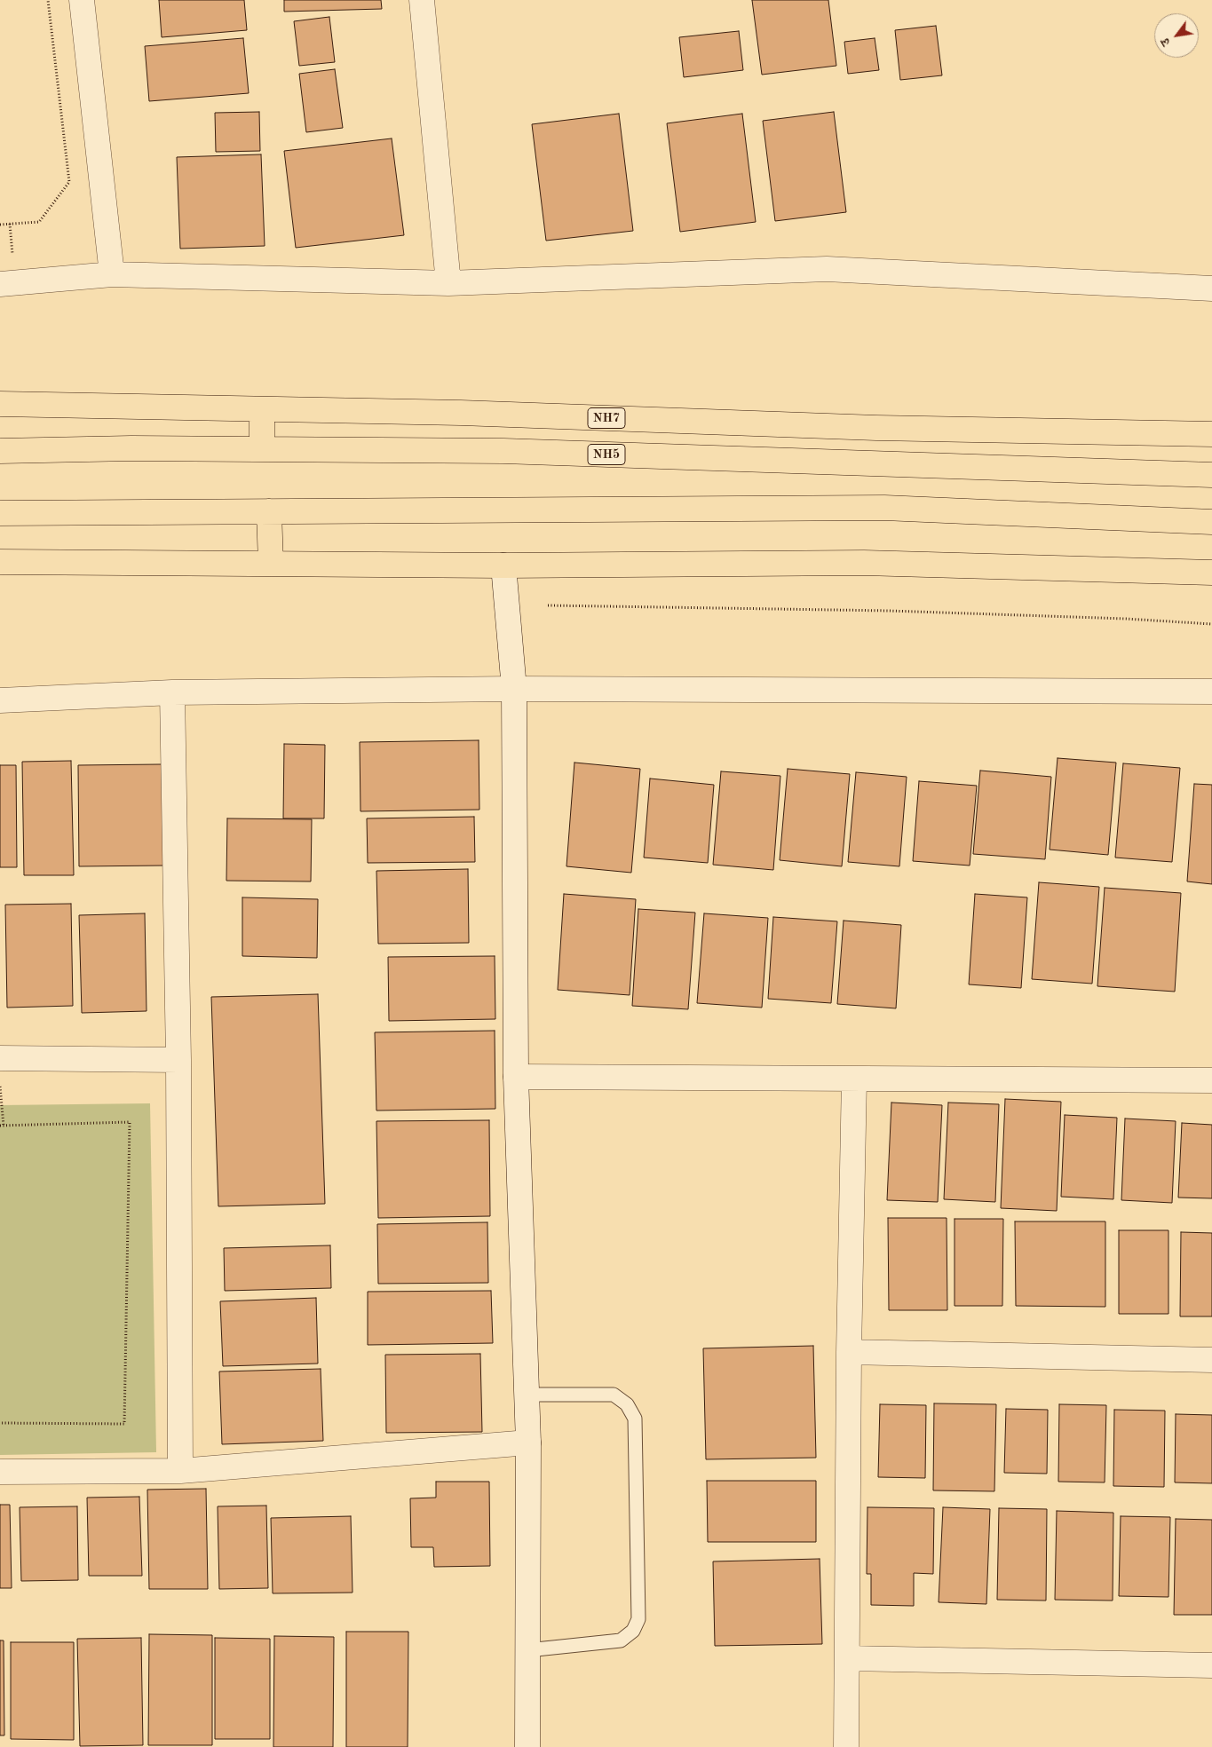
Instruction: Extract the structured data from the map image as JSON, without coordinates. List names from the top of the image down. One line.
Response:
{"streets":{"highway":["NH7","NH5"]},"north":"bottom left"}
